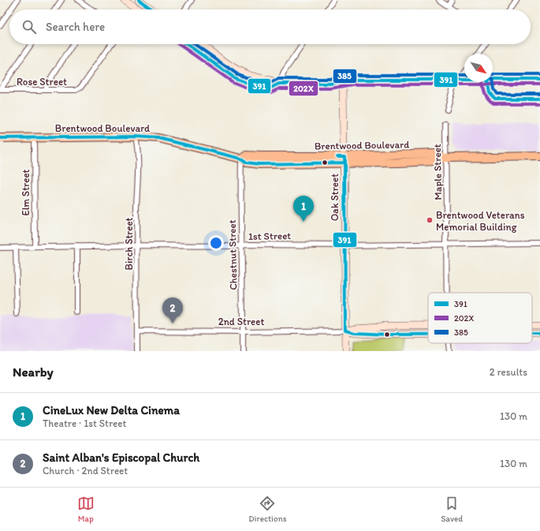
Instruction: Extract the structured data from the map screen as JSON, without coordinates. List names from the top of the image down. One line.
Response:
{"streets":{"main road":["Brentwood Boulevard"],"street":["Rose Street","Maple Street","Elm Street","Oak Street","1st Street","Birch Street","Chestnut Street","2nd Street"]},"crossings":[["Brentwood Boulevard","Maple Street"],["Brentwood Boulevard","Elm Street"],["Brentwood Boulevard","Oak Street"],["Brentwood Boulevard","Birch Street"],["Brentwood Boulevard","Chestnut Street"],["Maple Street","1st Street"],["Elm Street","1st Street"],["Oak Street","1st Street"],["Oak Street","2nd Street"],["1st Street","Birch Street"],["1st Street","Chestnut Street"],["Birch Street","2nd Street"],["Chestnut Street","2nd Street"]],"places":["Brentwood Veterans Memorial Building"],"lines":["transit line 391","transit line 202X","transit line 385"],"legend":["391","202X","385"],"north":"bottom right","page":{"search":"Search here","pins":["1","2"],"heading":["Nearby","2 results"],"list":[{"mark":"1","name":"CineLux New Delta Cinema","note":"Theatre · 1st Street","value":"130 m"},{"mark":"2","name":"Saint Alban's Episcopal Church","note":"Church · 2nd Street","value":"130 m"}],"nav":["Map","Directions","Saved"]}}
